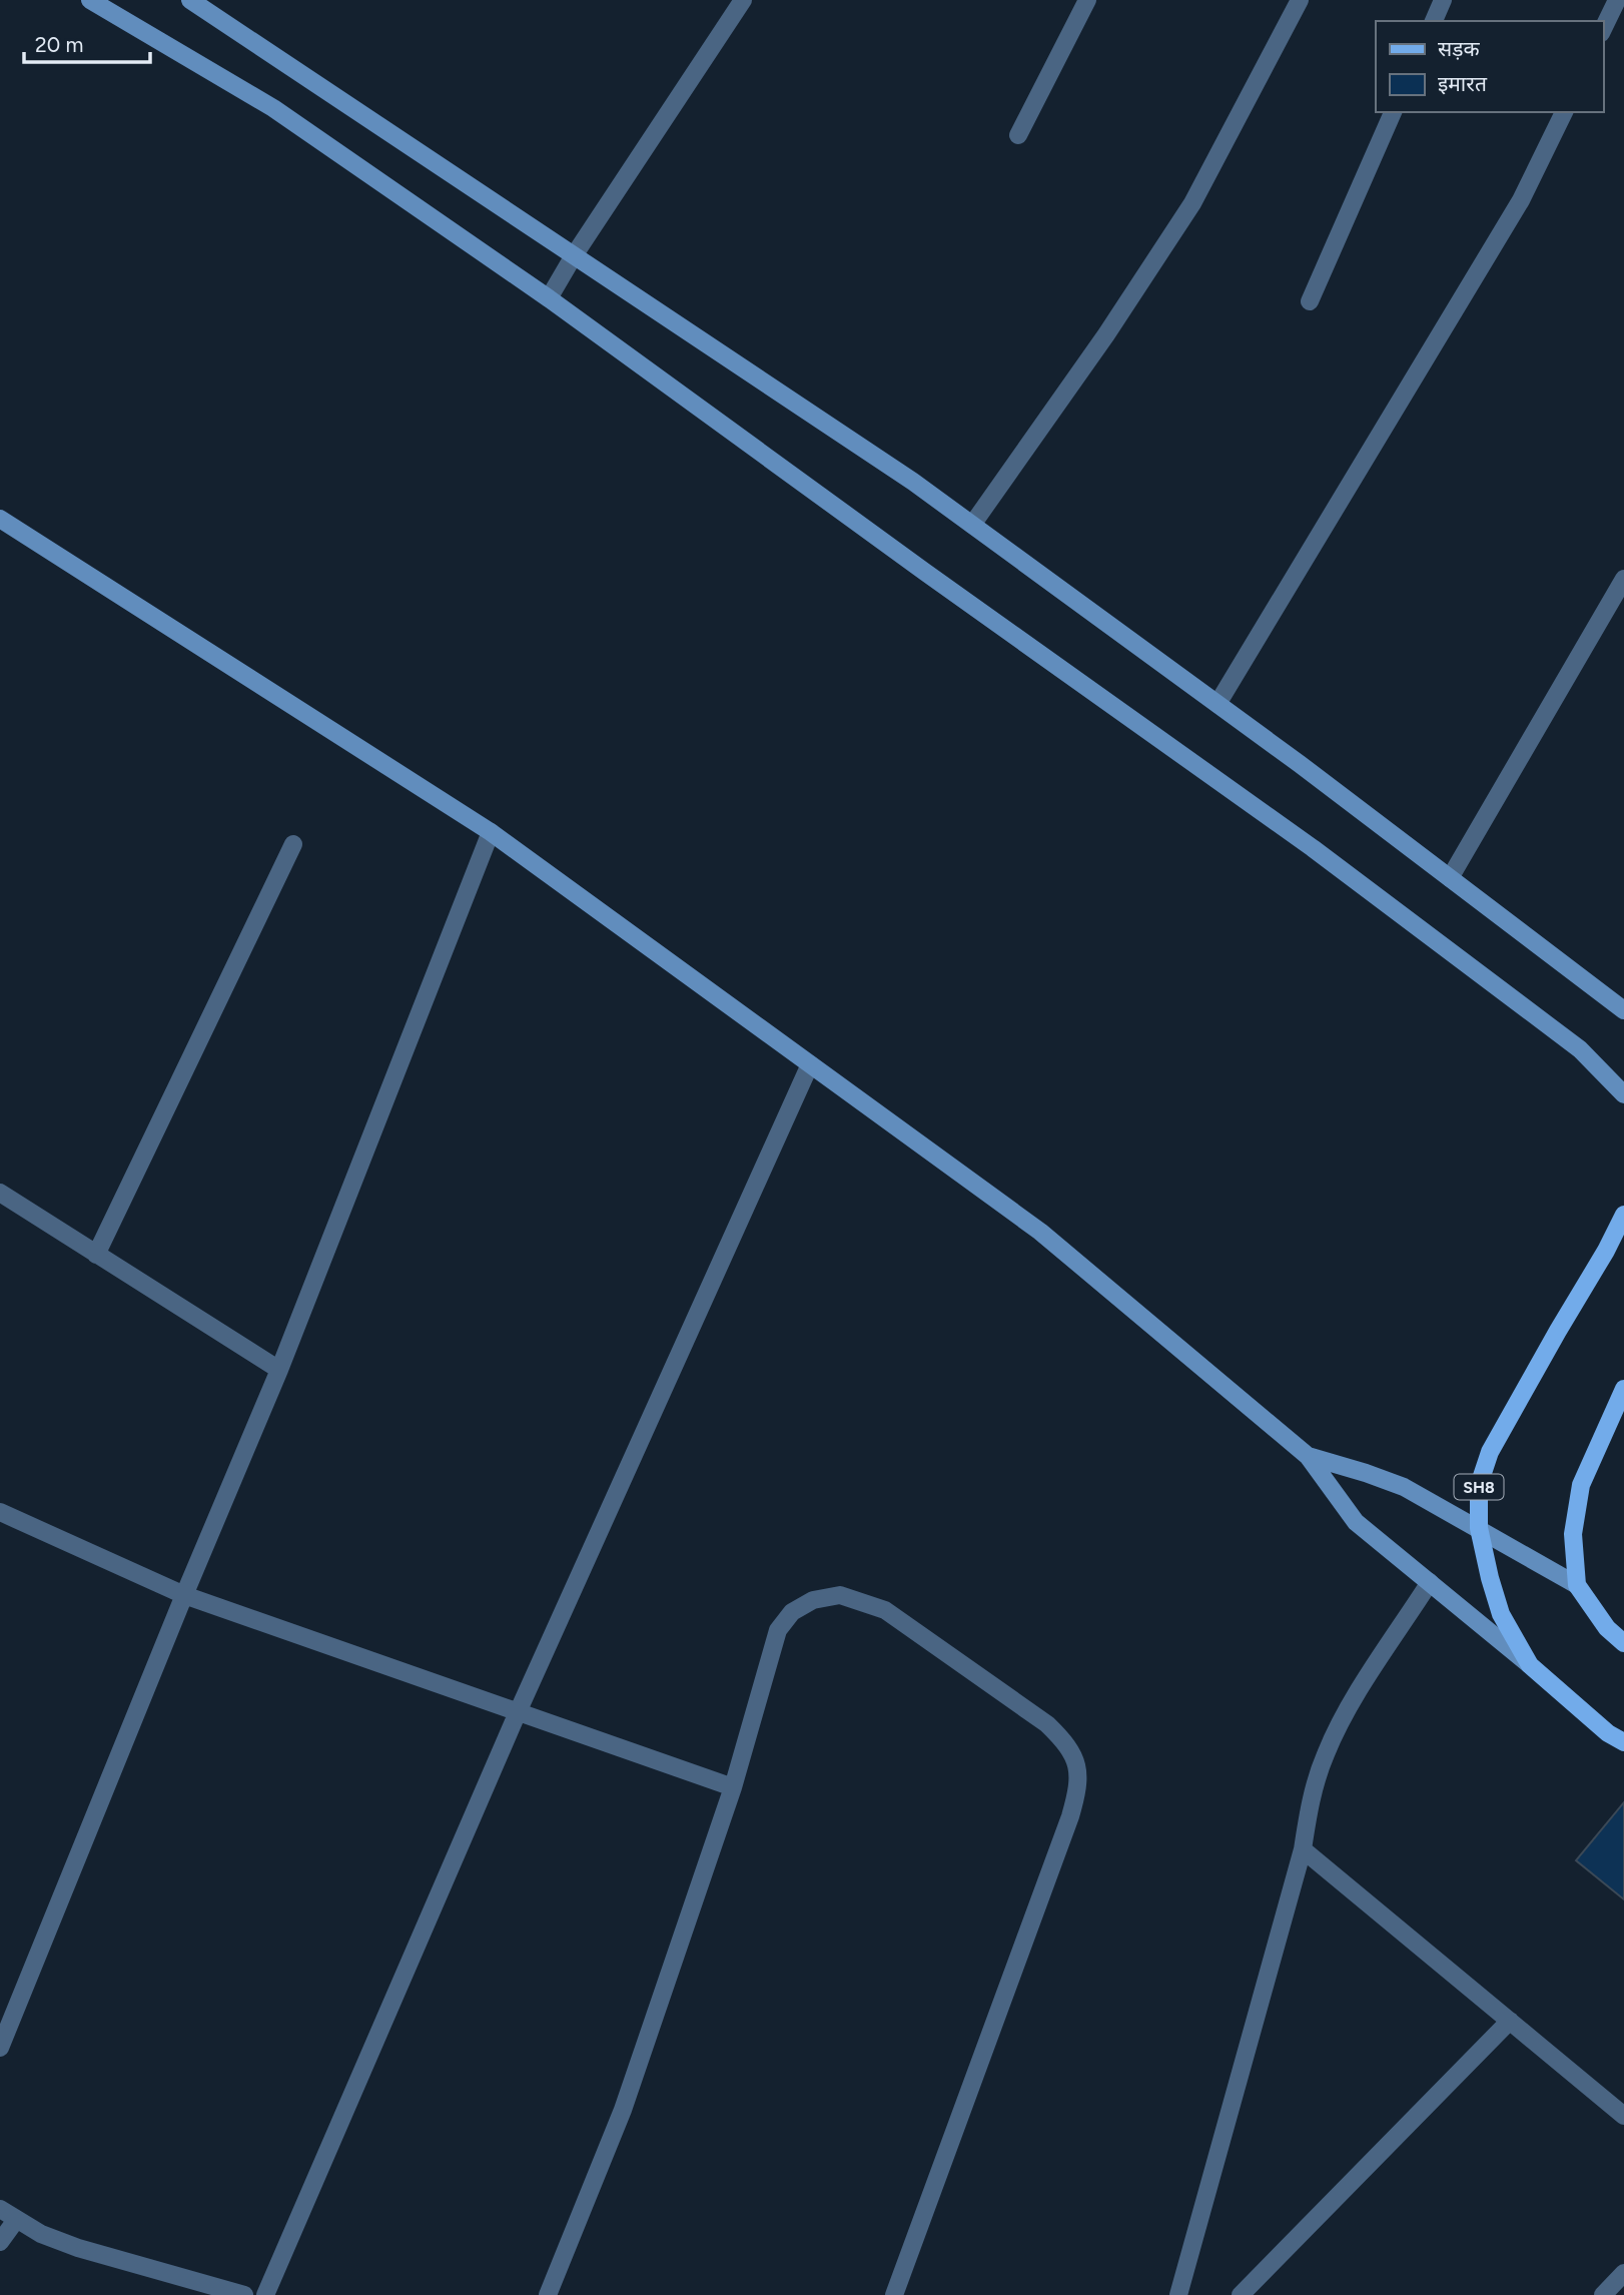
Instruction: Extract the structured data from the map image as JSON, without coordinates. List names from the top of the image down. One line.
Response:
{"streets":{"main road":["SH8"]},"legend":["सड़क","इमारत"],"scale_bar":"20 m"}
